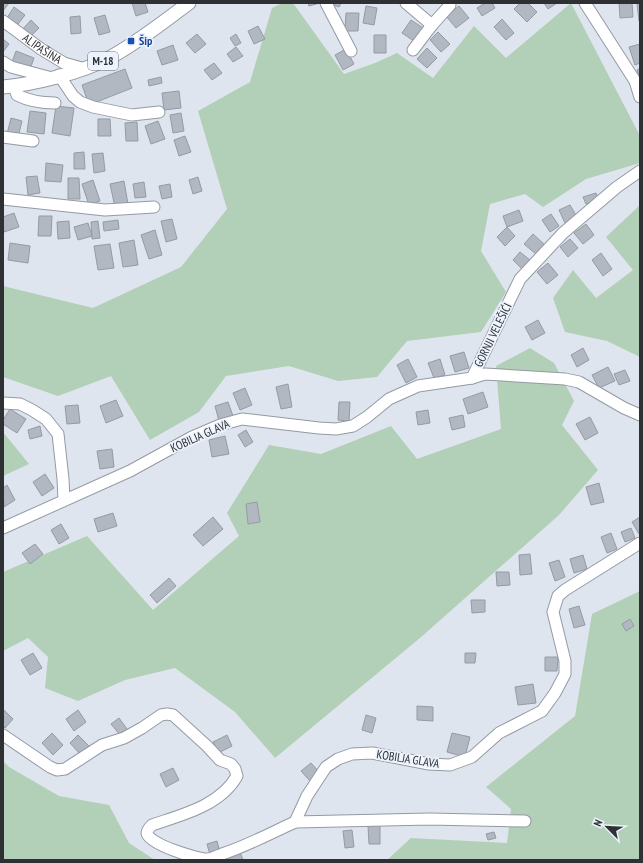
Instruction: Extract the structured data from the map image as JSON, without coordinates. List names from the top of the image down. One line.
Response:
{"streets":{"main road":["ALIPAŠINA","M-18"],"street":["GORNJI VELEŠIĆI","KOBILJA GLAVA"]},"crossings":[["GORNJI VELEŠIĆI","KOBILJA GLAVA"]],"places":{"transit":["Šip"]},"north":"top left"}
